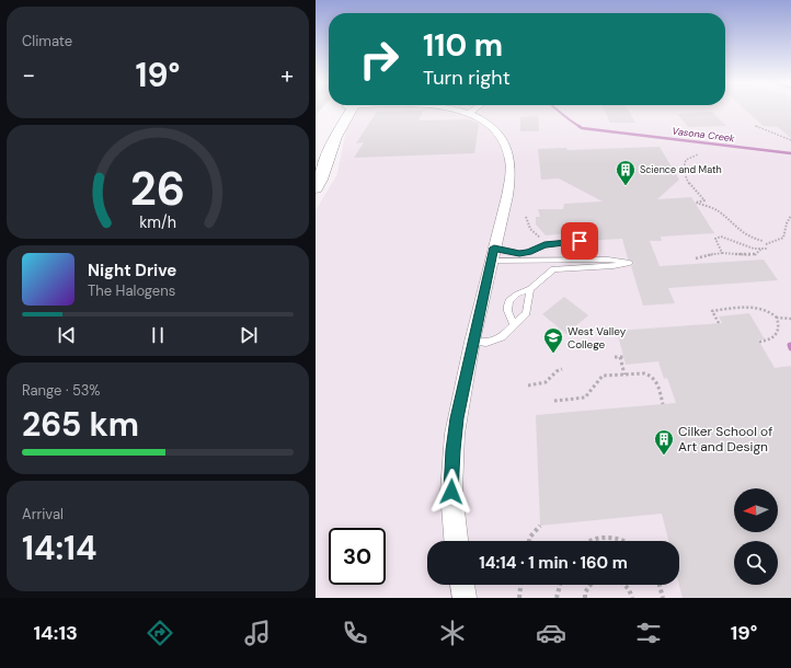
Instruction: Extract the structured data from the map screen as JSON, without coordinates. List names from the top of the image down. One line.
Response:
{"water":["Vasona Creek"],"places":{"building":["Science and Math","Cilker School of Art and Design"],"school or university":["West Valley College"]},"north":"left","page":{"tile":["Climate",["Range · 53%","265 km"],["Arrival","14:14"]],"turn":["110 m","Turn right"],"heat":["−","19°","+"],"song":["Night Drive","The Halogens"],"limit":"30","trip":"14:14 · 1 min · 160 m","tabs":["14:13","19°"],"gauge":["26","km/h"]}}
